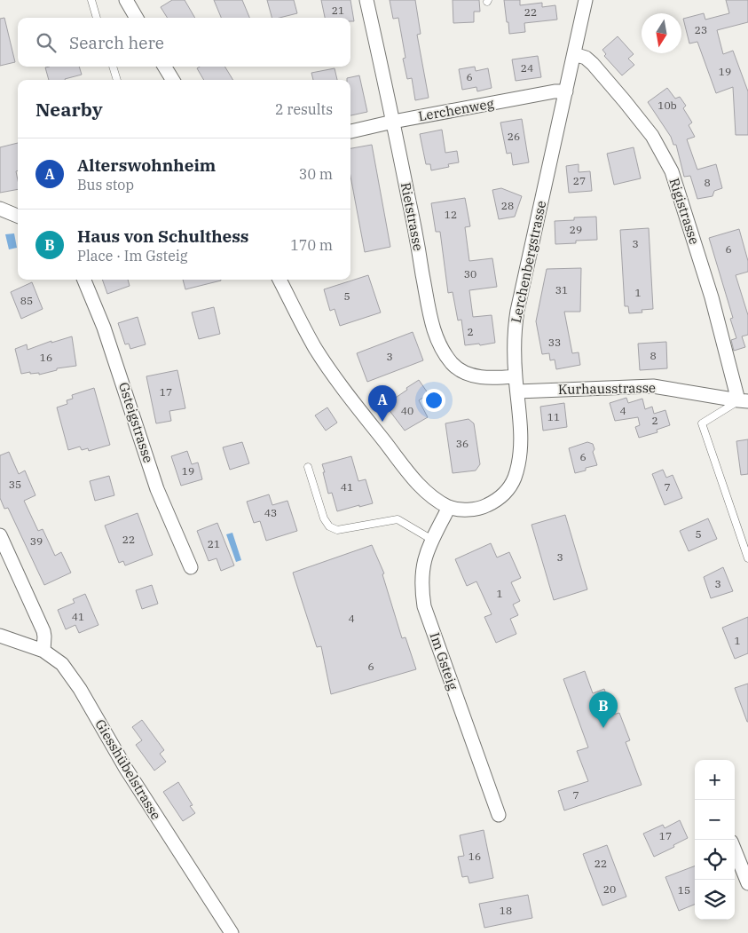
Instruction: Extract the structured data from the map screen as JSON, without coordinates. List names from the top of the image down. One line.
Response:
{"streets":{"street":["Lerchenweg","Rigistrasse","Rietstrasse","Lerchenbergstrasse","Kurhausstrasse","Gsteigstrasse","Im Gsteig","Giesshübelstrasse"]},"crossings":[["Lerchenweg","Rietstrasse"],["Lerchenweg","Lerchenbergstrasse"],["Rigistrasse","Lerchenbergstrasse"],["Rigistrasse","Kurhausstrasse"],["Rietstrasse","Lerchenbergstrasse"],["Lerchenbergstrasse","Kurhausstrasse"],["Lerchenbergstrasse","Im Gsteig"]],"house_numbers":["21","22","23","24","19","6","10b","26","27","8","28","12","29","3","6","30","31","1","5","85","2","33","8","3","16","17","40","4","11","2","36","6","19","35","41","7","43","5","22","39","21","3","3","1","41","4","1","6","7","17","16","22","20","15","18"],"north":"bottom","page":{"search":"Search here","heading":["Nearby","2 results"],"list":[{"mark":"A","name":"Alterswohnheim","note":"Bus stop","value":"30 m"},{"mark":"B","name":"Haus von Schulthess","note":"Place · Im Gsteig","value":"170 m"}],"pins":["A","B"],"map_buttons":["+","−"]}}
